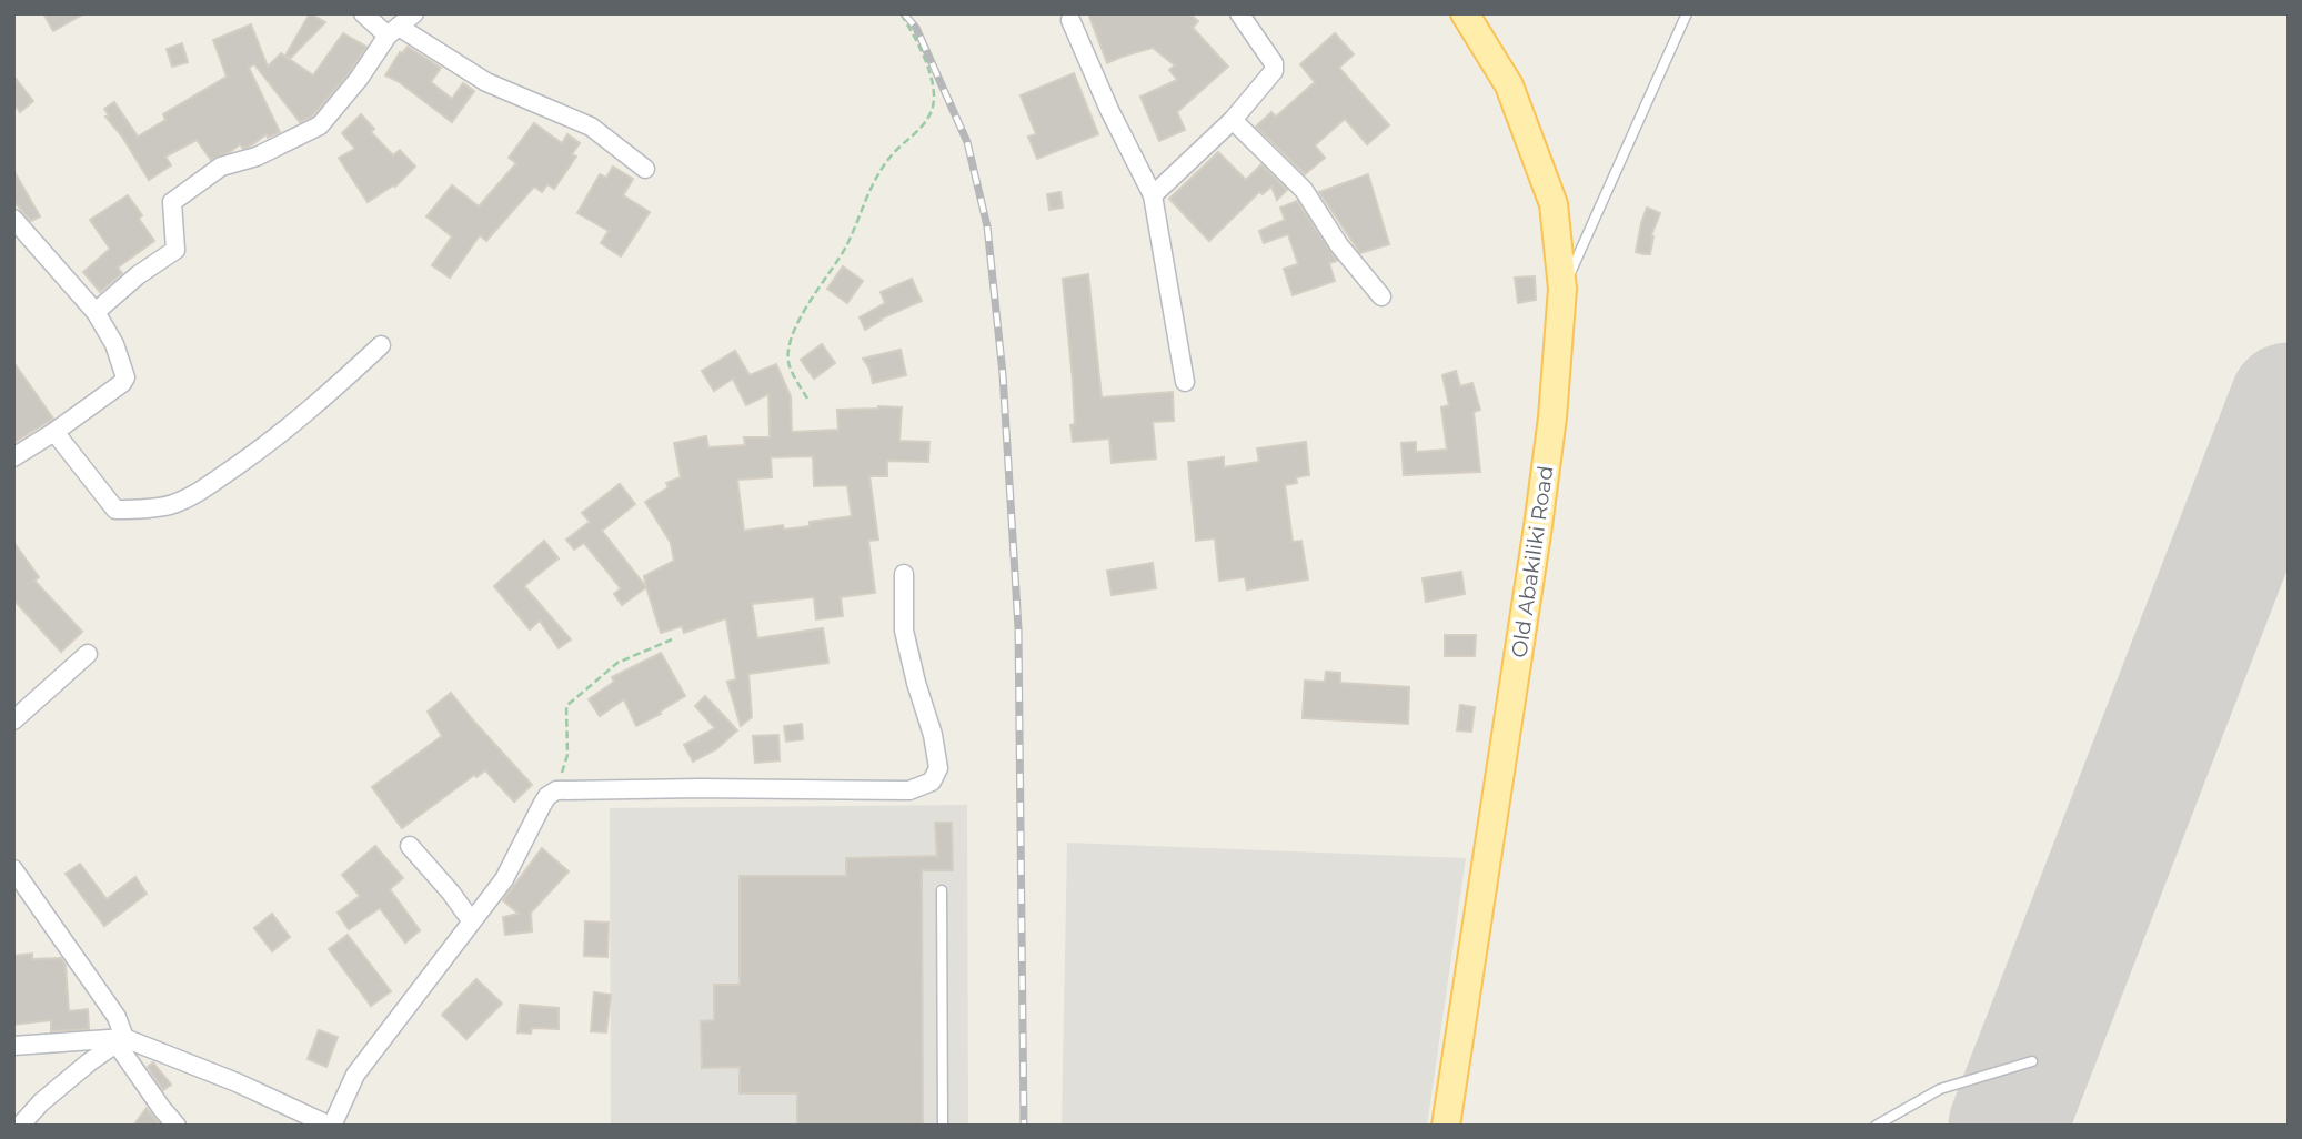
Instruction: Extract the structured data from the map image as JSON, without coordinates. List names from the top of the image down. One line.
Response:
{"streets":{"main road":["Old Abakiliki Road"]}}
